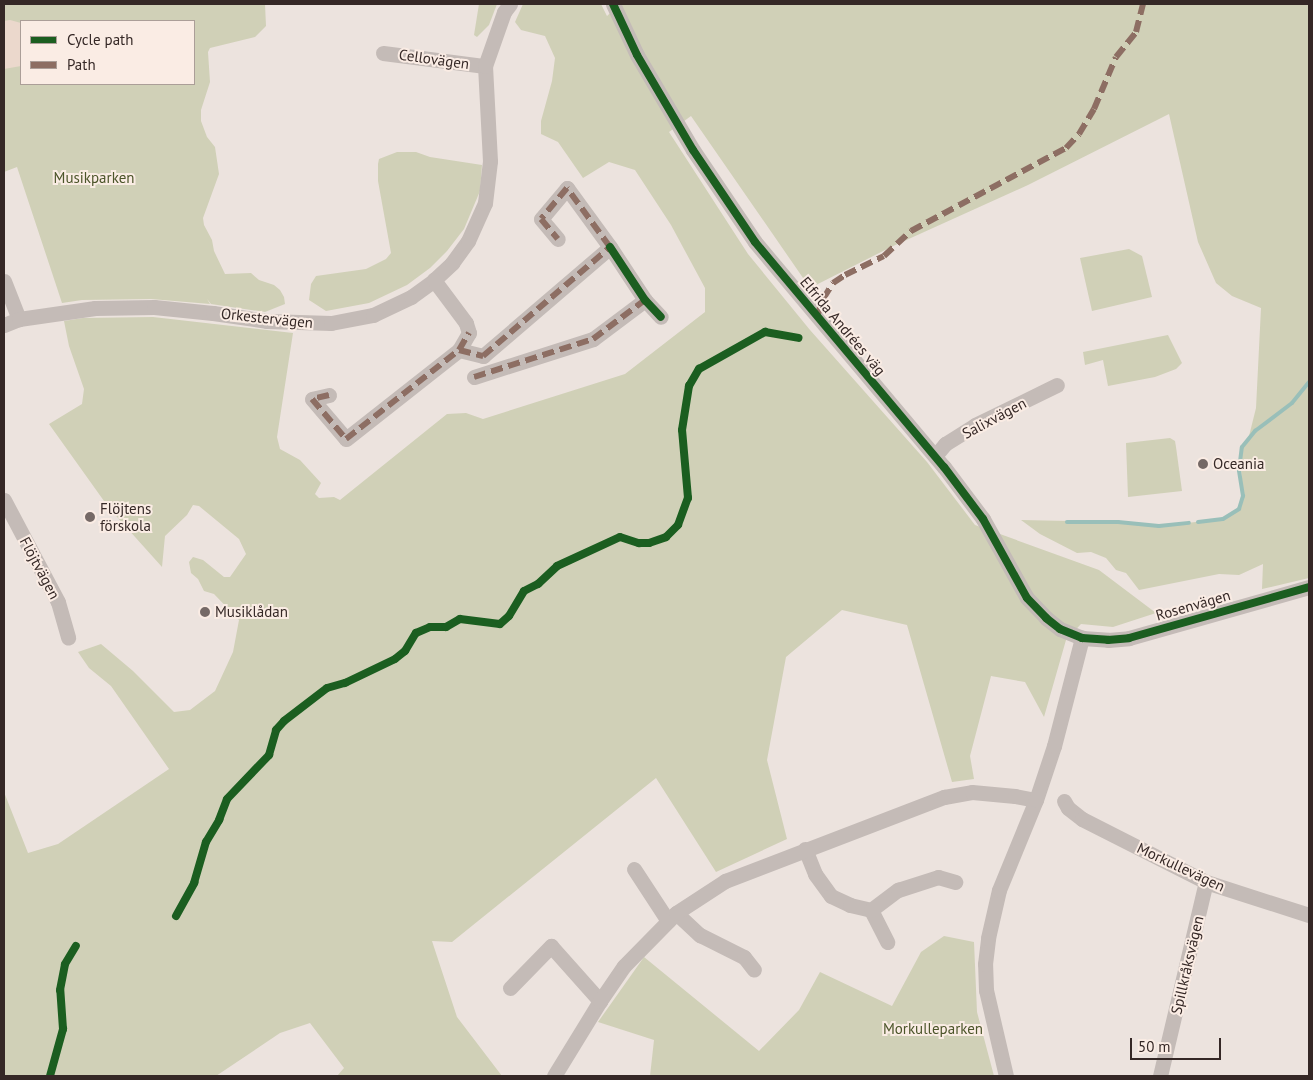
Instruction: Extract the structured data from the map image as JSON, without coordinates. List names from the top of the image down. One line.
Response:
{"streets":{"street":["Cellovägen","Orkestervägen","Elfrida Andrées väg","Salixvägen","Flöjtvägen","Rosenvägen","Morkullevägen","Spillkråksvägen"]},"crossings":[["Cellovägen","Orkestervägen"],["Elfrida Andrées väg","Salixvägen"],["Elfrida Andrées väg","Rosenvägen"],["Morkullevägen","Spillkråksvägen"]],"parks":["Musikparken","Morkulleparken"],"places":["Oceania","Flöjtens förskola","Musiklådan"],"legend":["Cycle path","Path"],"scale_bar":"50 m"}
